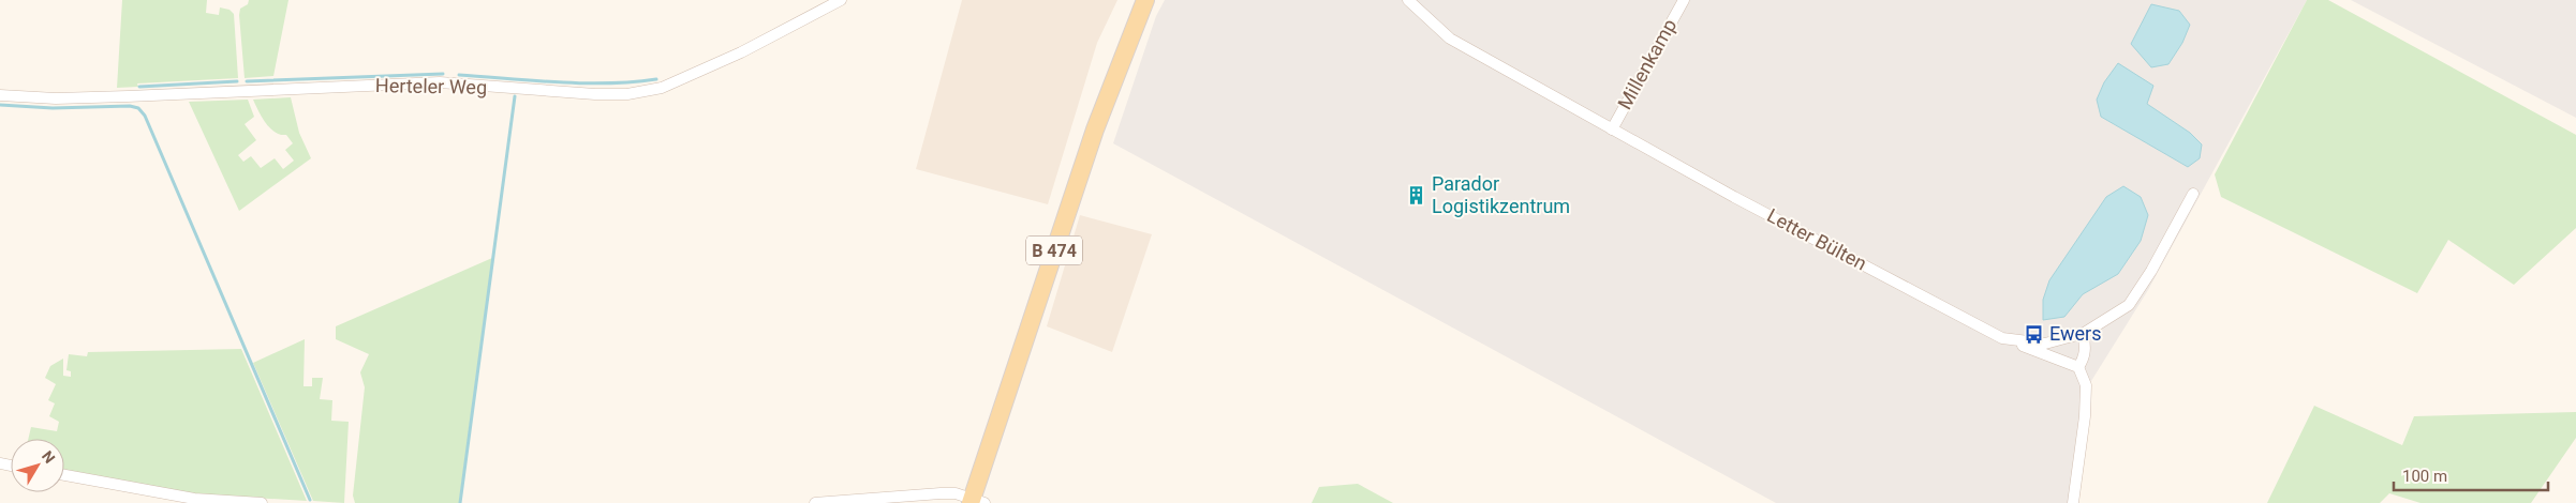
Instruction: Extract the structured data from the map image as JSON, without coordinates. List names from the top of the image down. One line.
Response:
{"streets":{"main road":["B 474"],"street":["Millenkamp","Herteler Weg","Letter Bülten"]},"crossings":[["Millenkamp","Letter Bülten"]],"places":{"building":["Parador Logistikzentrum"],"bus stop":["Ewers"]},"scale_bar":"100 m","north":"top right"}
